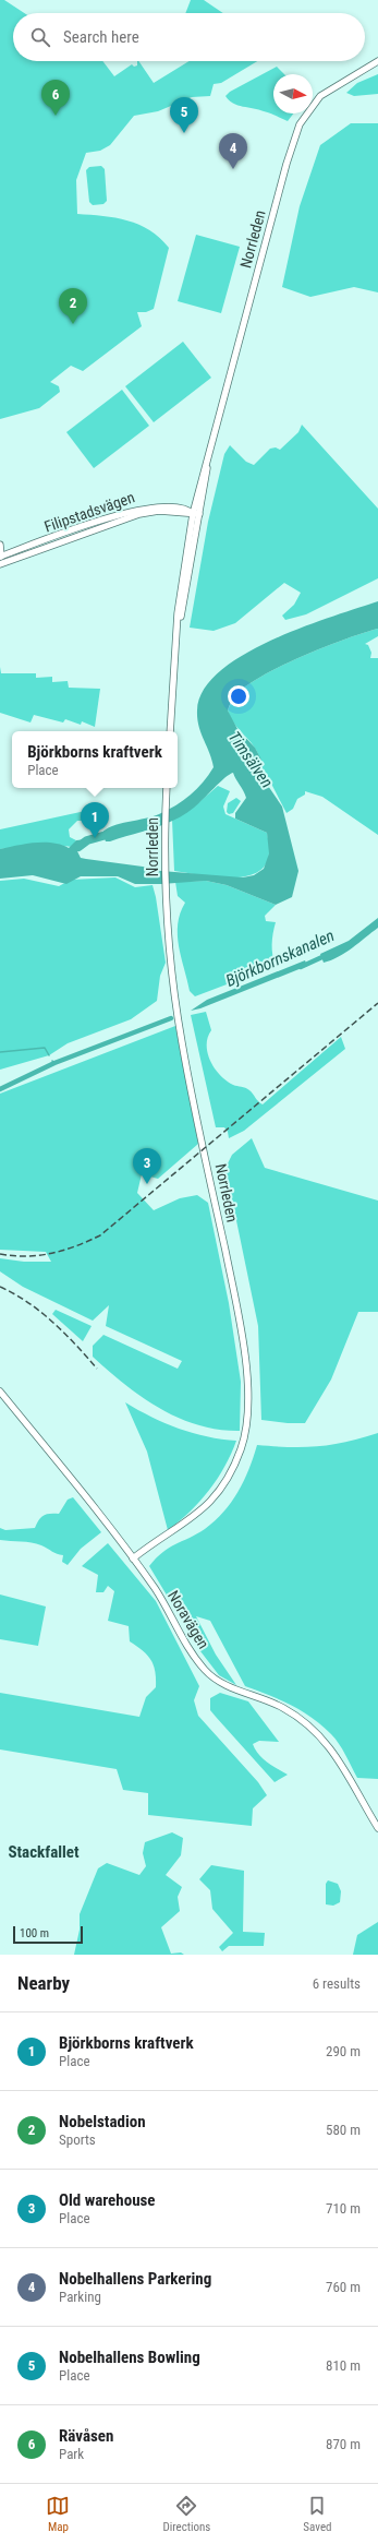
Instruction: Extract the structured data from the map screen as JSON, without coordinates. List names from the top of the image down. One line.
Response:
{"streets":{"street":["Norrleden","Filipstadsvägen","Noravägen"]},"crossings":[["Norrleden","Filipstadsvägen"],["Norrleden","Noravägen"]],"districts":["Stackfallet"],"water":["Timsälven","Björkbornskanalen"],"scale_bar":"100 m","north":"right","page":{"search":"Search here","pins":["6","5","4","2","1","3"],"popup":["Björkborns kraftverk","Place"],"scale":"100 m","heading":["Nearby","6 results"],"list":[{"mark":"1","name":"Björkborns kraftverk","note":"Place","value":"290 m"},{"mark":"2","name":"Nobelstadion","note":"Sports","value":"580 m"},{"mark":"3","name":"Old warehouse","note":"Place","value":"710 m"},{"mark":"4","name":"Nobelhallens Parkering","note":"Parking","value":"760 m"},{"mark":"5","name":"Nobelhallens Bowling","note":"Place","value":"810 m"},{"mark":"6","name":"Rävåsen","note":"Park","value":"870 m"}],"nav":["Map","Directions","Saved"]}}
